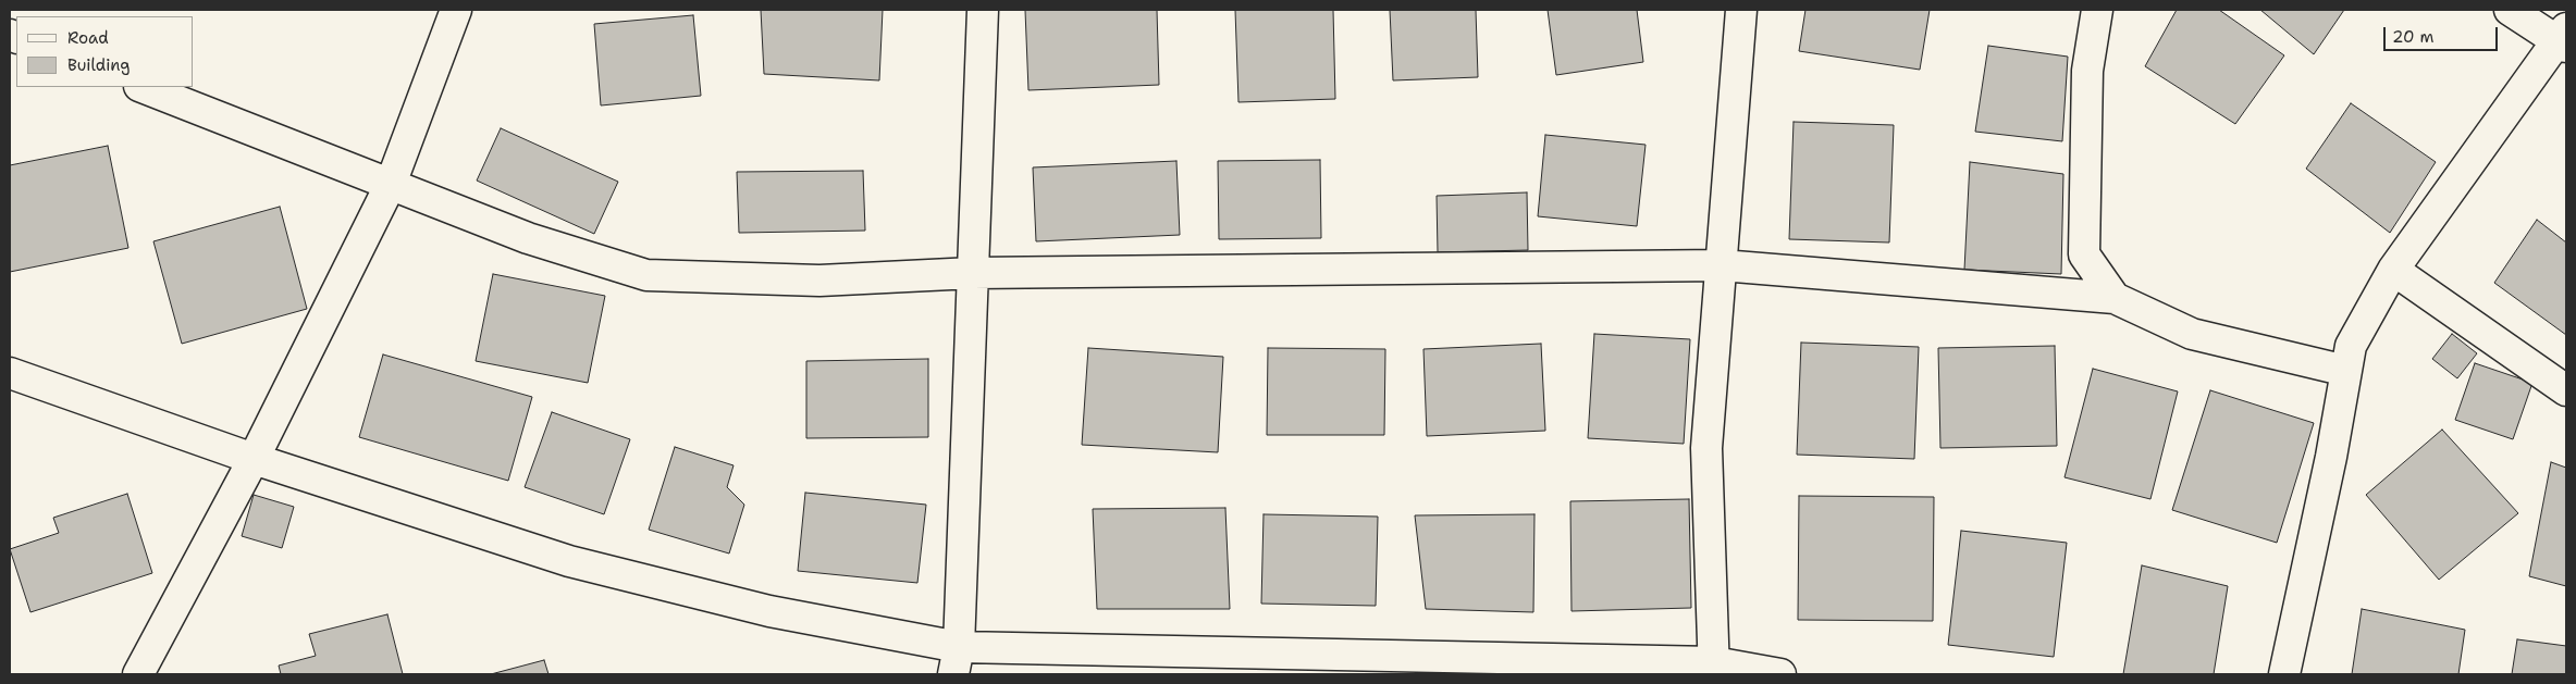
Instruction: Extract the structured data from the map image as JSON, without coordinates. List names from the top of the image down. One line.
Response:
{"legend":["Road","Building"],"scale_bar":"20 m"}
